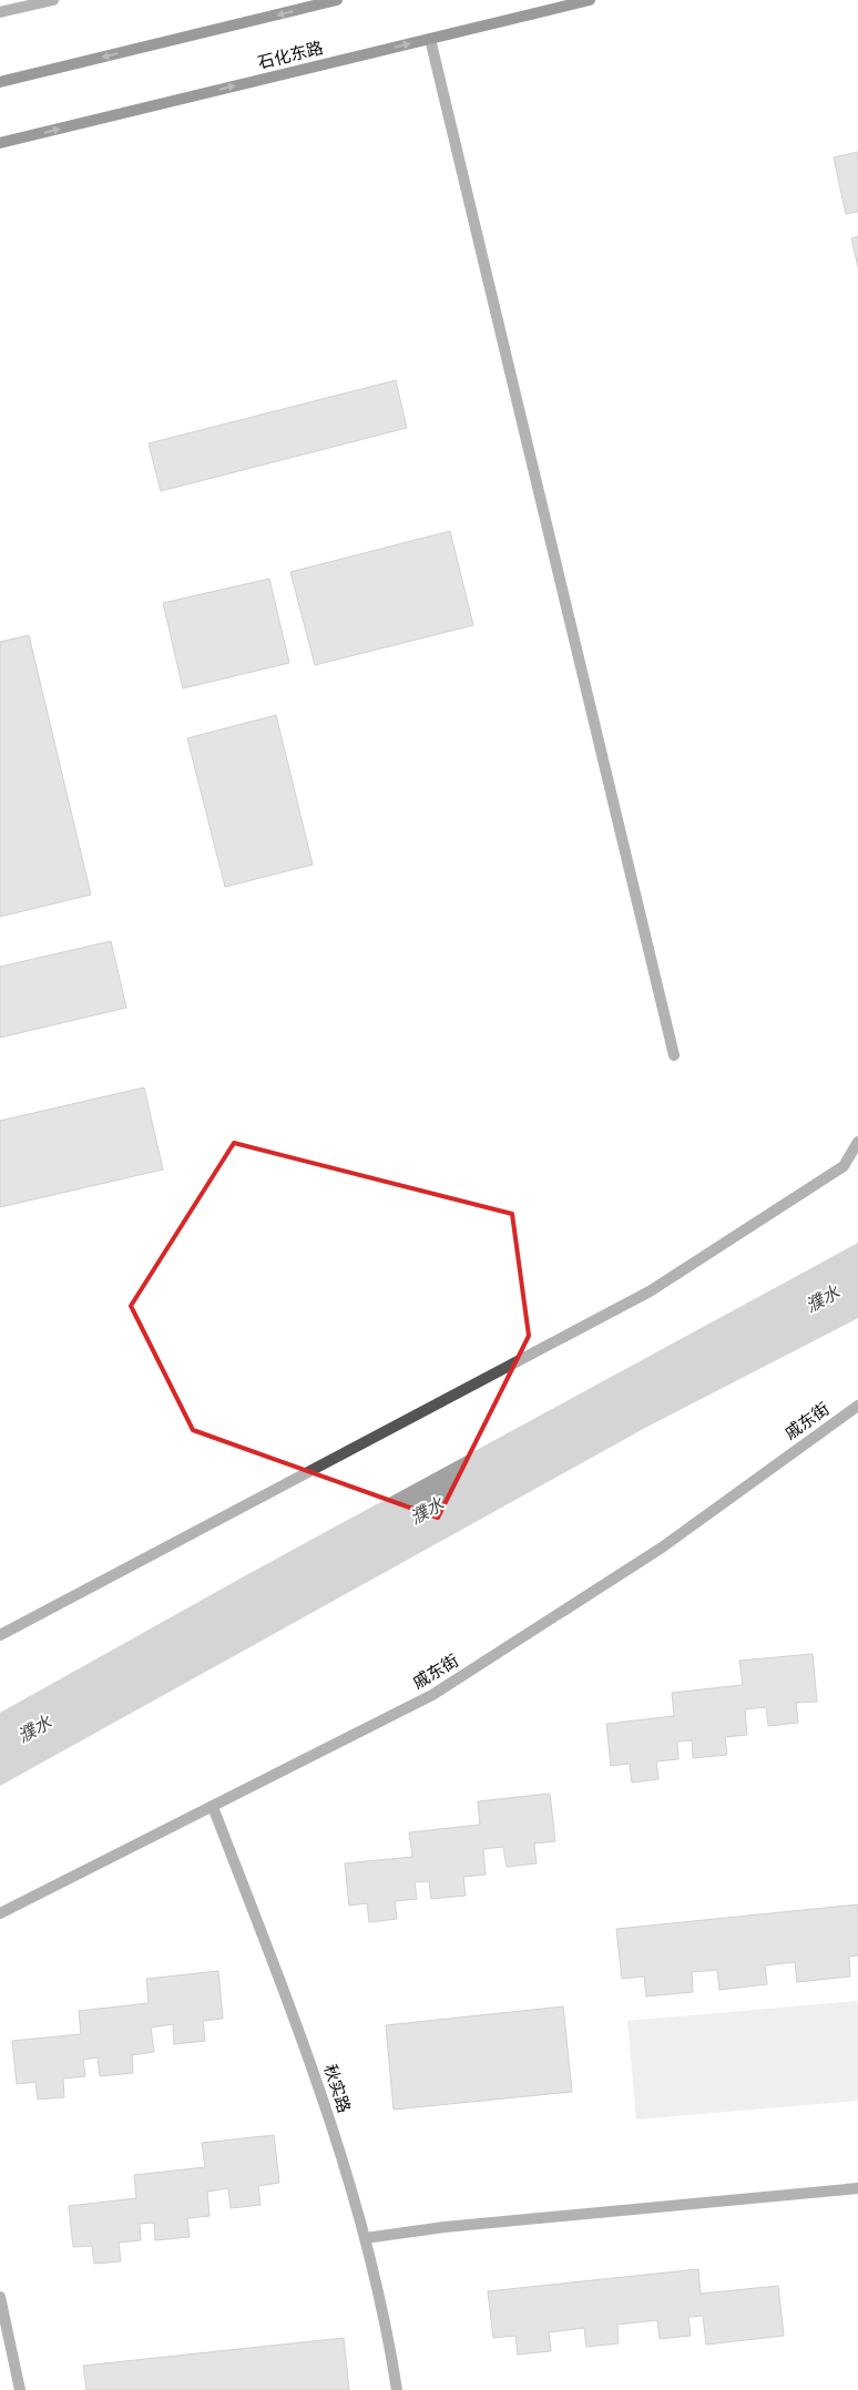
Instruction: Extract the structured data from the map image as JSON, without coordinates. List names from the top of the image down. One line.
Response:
{"streets":{"main road":["石化东路"],"street":["戚东街","秋实路"]},"crossings":[["戚东街","秋实路"]],"water":["濮水"]}
